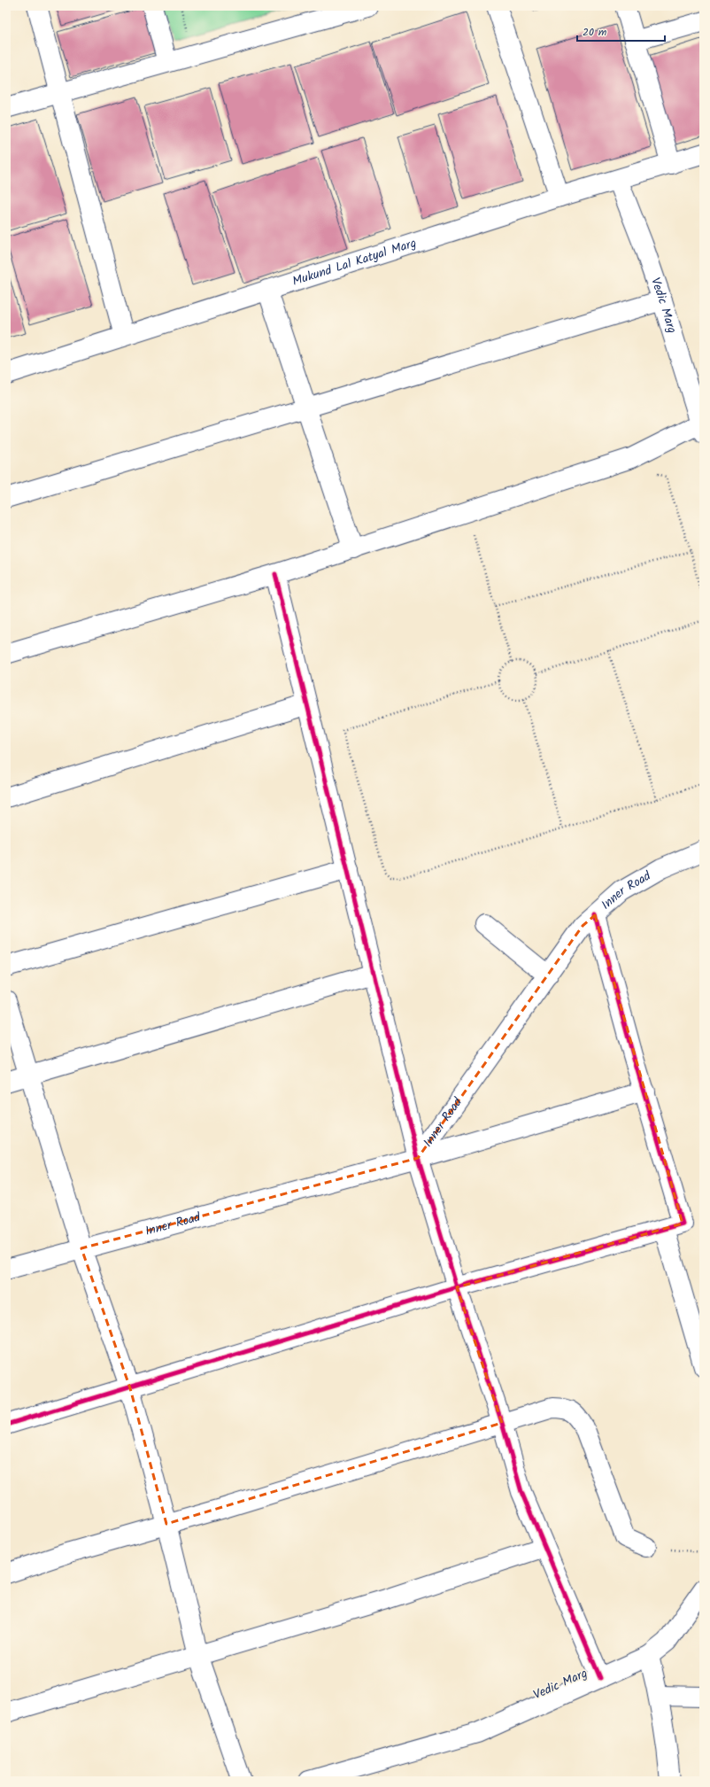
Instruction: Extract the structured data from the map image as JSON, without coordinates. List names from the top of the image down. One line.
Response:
{"streets":{"street":["Mukund Lal Katyal Marg","Vedic Marg","Inner Road"]},"crossings":[["Mukund Lal Katyal Marg","Vedic Marg"]],"scale_bar":"20 m"}
